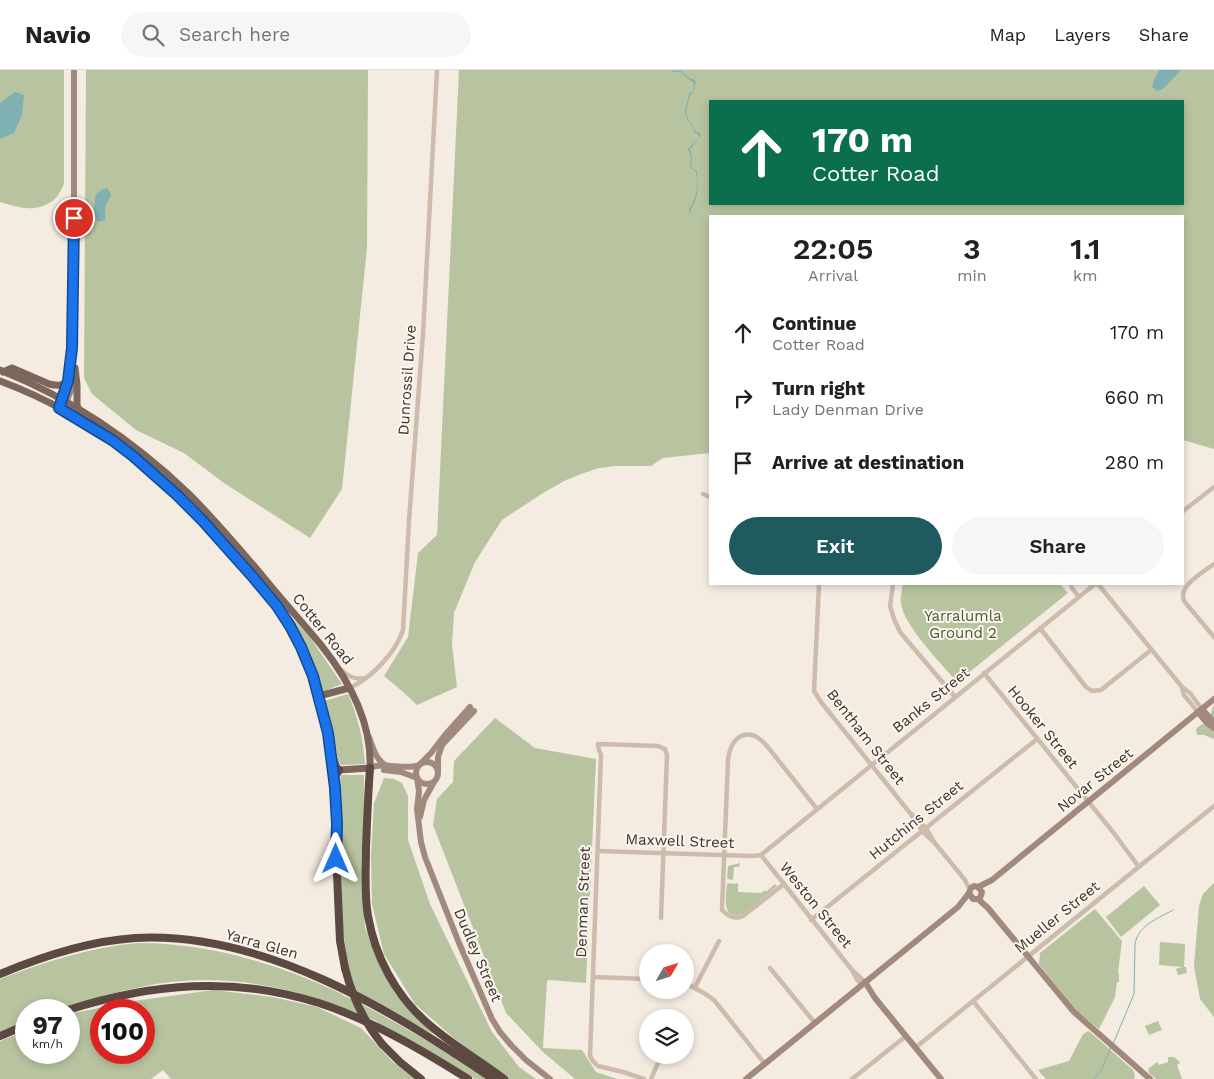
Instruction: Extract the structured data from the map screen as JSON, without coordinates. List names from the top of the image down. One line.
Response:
{"streets":{"highway":["Yarra Glen"],"main road":["Cotter Road","Bentham Street","Novar Street","Weston Street","Dudley Street"],"street":["Dunrossil Drive","Banks Street","Hooker Street","Hutchins Street","Maxwell Street","Denman Street","Mueller Street"]},"crossings":[["Dunrossil Drive","Cotter Road"],["Banks Street","Hooker Street"],["Banks Street","Bentham Street"],["Banks Street","Maxwell Street"],["Banks Street","Weston Street"],["Hooker Street","Novar Street"],["Hooker Street","Hutchins Street"],["Hooker Street","Mueller Street"],["Bentham Street","Novar Street"],["Bentham Street","Hutchins Street"],["Bentham Street","Mueller Street"],["Novar Street","Weston Street"],["Hutchins Street","Weston Street"],["Maxwell Street","Denman Street"],["Maxwell Street","Weston Street"],["Weston Street","Mueller Street"]],"parks":["Yarralumla Ground 2"],"north":"top right","page":{"header":"Navio","search":"Search here","nav":["Map","Layers","Share"],"turn":["170 m","Cotter Road"],"eta":["22:05","Arrival","3","min","1.1","km"],"list":[{"name":"Continue","note":"Cotter Road","value":"170 m"},{"name":"Turn right","note":"Lady Denman Drive","value":"660 m"},{"name":"Arrive at destination","value":"280 m"}],"buttons":["Exit","Share"],"speed":"97 km/h","limit":"100"}}
